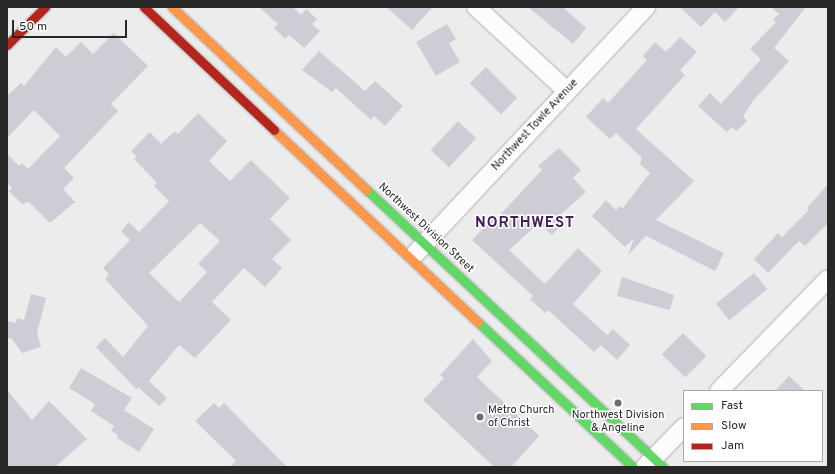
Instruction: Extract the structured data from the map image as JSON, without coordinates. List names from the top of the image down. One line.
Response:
{"streets":{"main road":["Northwest Division Street"],"street":["Northwest Towle Avenue"]},"crossings":[["Northwest Towle Avenue","Northwest Division Street"]],"districts":["NORTHWEST"],"places":["Northwest Division & Angeline","Metro Church of Christ"],"legend":["Fast","Slow","Jam"],"scale_bar":"50 m"}
